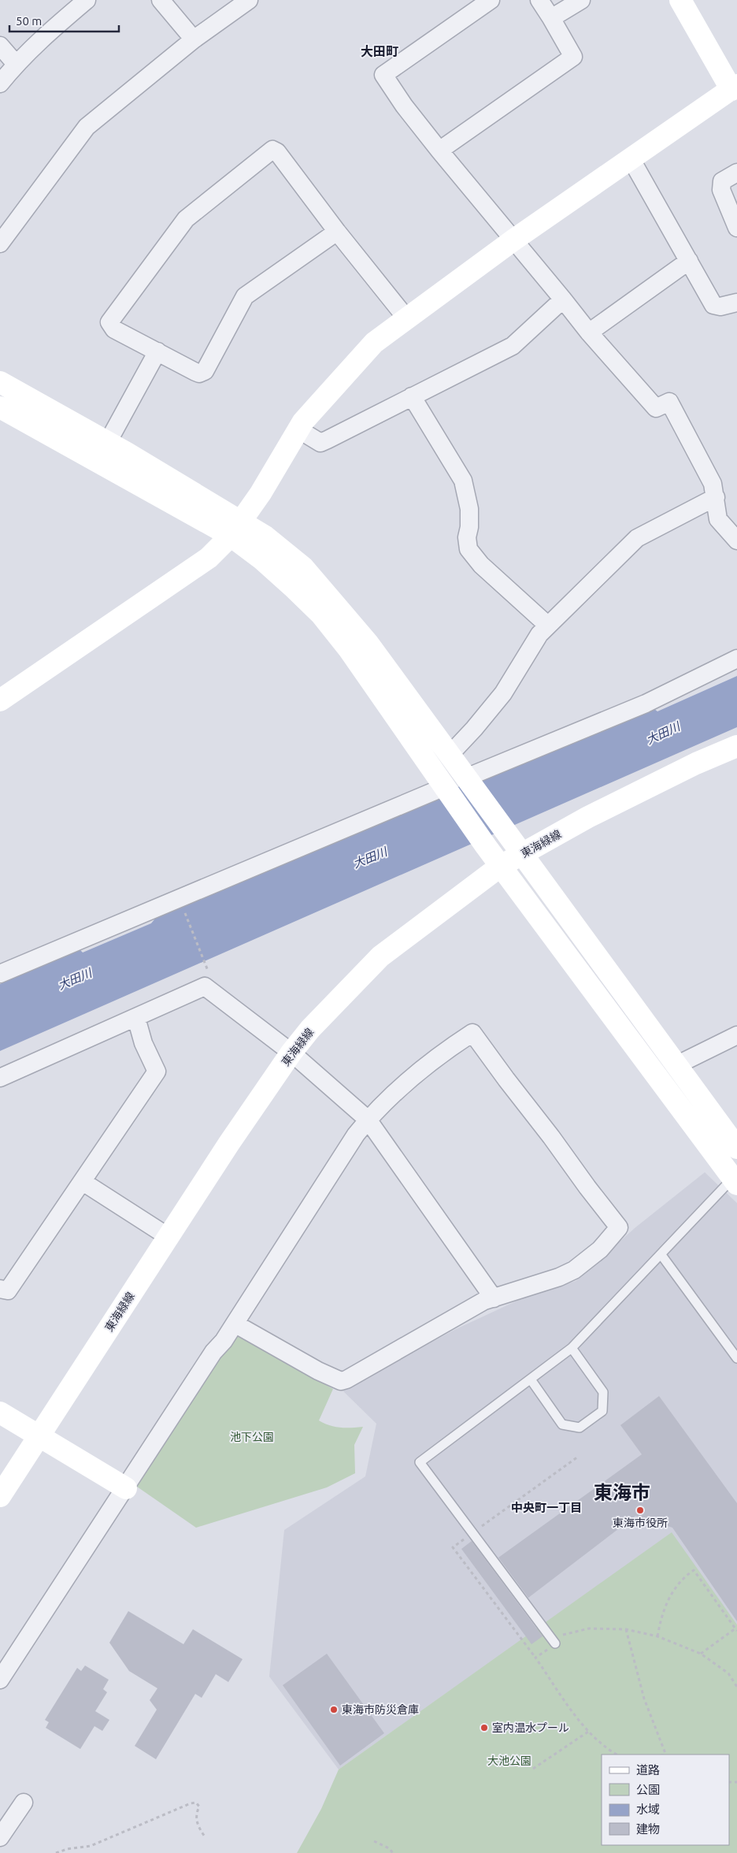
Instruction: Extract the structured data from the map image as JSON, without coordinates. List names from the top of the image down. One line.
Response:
{"streets":{"street":["東海緑線"]},"districts":["大田町","東海市","中央町一丁目"],"water":["大田川"],"parks":["池下公園","大池公園"],"places":["東海市役所","東海市防災倉庫","室内温水プール"],"legend":["道路","公園","水域","建物"],"scale_bar":"50 m"}
